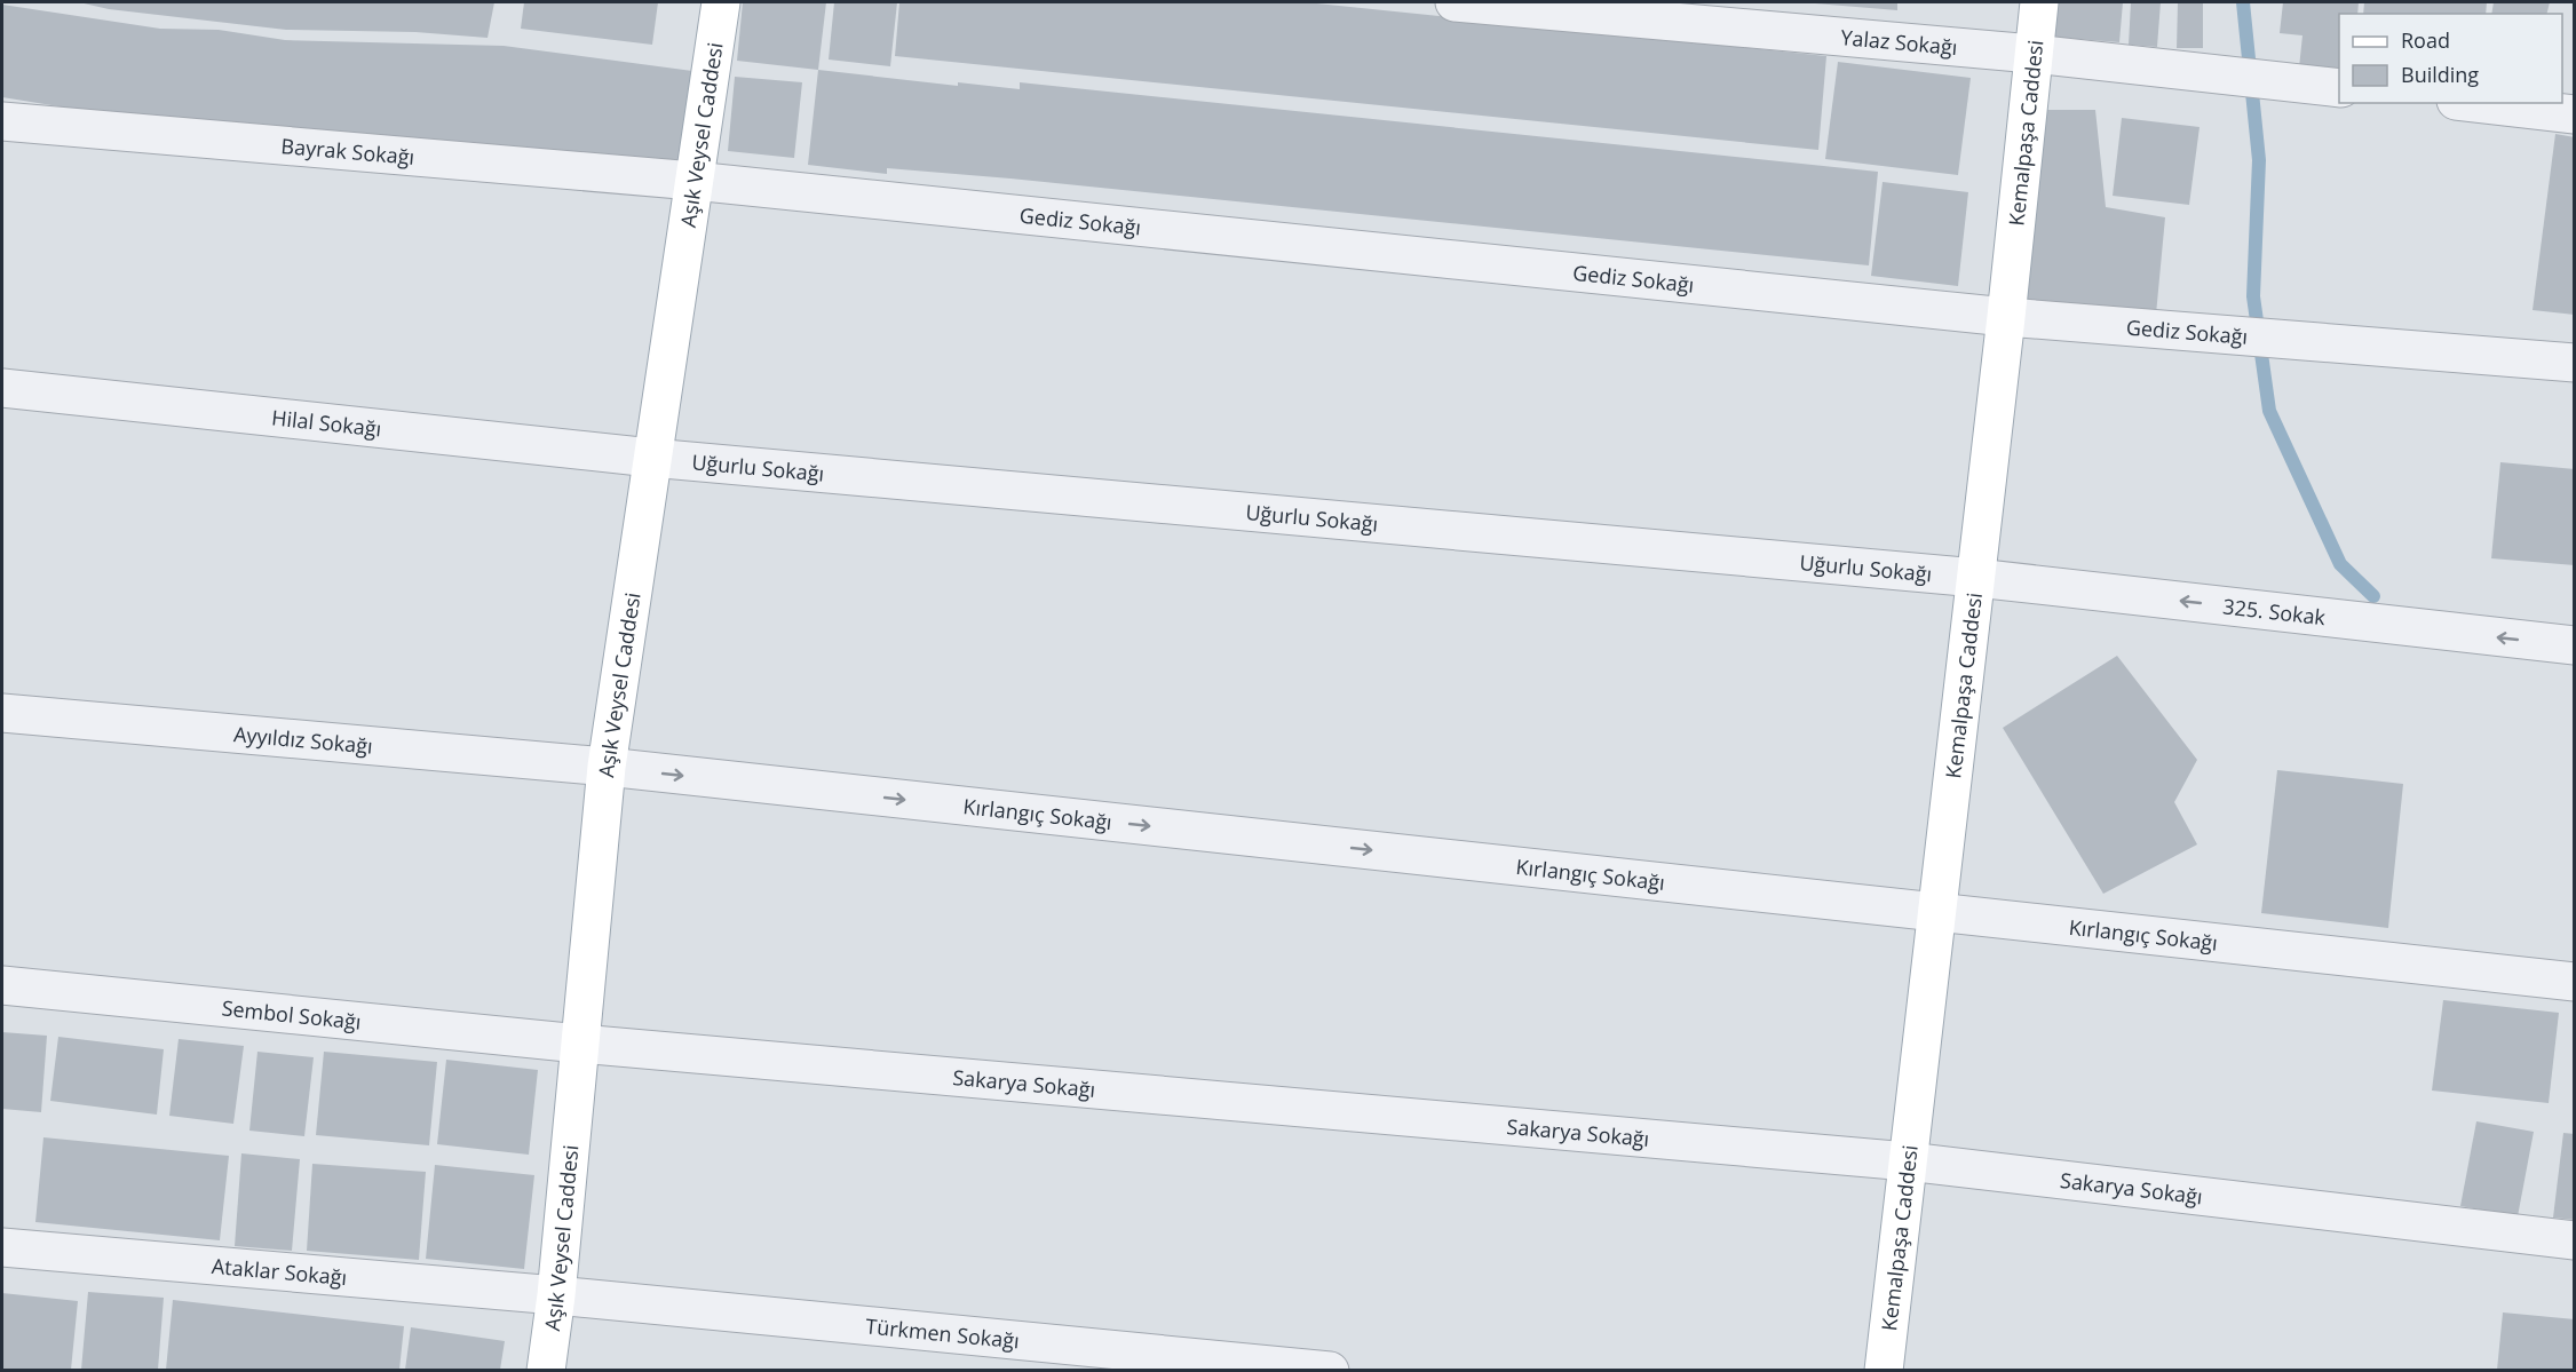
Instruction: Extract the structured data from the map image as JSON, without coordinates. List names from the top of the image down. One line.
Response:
{"streets":{"main road":["Aşık Veysel Caddesi","Kemalpaşa Caddesi"],"street":["Yalaz Sokağı","Bayrak Sokağı","Gediz Sokağı","Hilal Sokağı","Uğurlu Sokağı","325. Sokak","Ayyıldız Sokağı","Kırlangıç Sokağı","Sembol Sokağı","Sakarya Sokağı","Ataklar Sokağı","Türkmen Sokağı"]},"crossings":[["Yalaz Sokağı","Kemalpaşa Caddesi"],["Aşık Veysel Caddesi","Bayrak Sokağı"],["Aşık Veysel Caddesi","Gediz Sokağı"],["Aşık Veysel Caddesi","Hilal Sokağı"],["Aşık Veysel Caddesi","Uğurlu Sokağı"],["Aşık Veysel Caddesi","Ayyıldız Sokağı"],["Aşık Veysel Caddesi","Kırlangıç Sokağı"],["Aşık Veysel Caddesi","Sembol Sokağı"],["Aşık Veysel Caddesi","Sakarya Sokağı"],["Aşık Veysel Caddesi","Ataklar Sokağı"],["Aşık Veysel Caddesi","Türkmen Sokağı"],["Kemalpaşa Caddesi","Gediz Sokağı"],["Kemalpaşa Caddesi","Uğurlu Sokağı"],["Kemalpaşa Caddesi","325. Sokak"],["Kemalpaşa Caddesi","Kırlangıç Sokağı"],["Kemalpaşa Caddesi","Sakarya Sokağı"],["Bayrak Sokağı","Gediz Sokağı"],["Hilal Sokağı","Uğurlu Sokağı"],["Uğurlu Sokağı","325. Sokak"],["Ayyıldız Sokağı","Kırlangıç Sokağı"],["Sembol Sokağı","Sakarya Sokağı"],["Ataklar Sokağı","Türkmen Sokağı"]],"one_way":["325. Sokak","Kırlangıç Sokağı"],"legend":["Road","Building"]}
